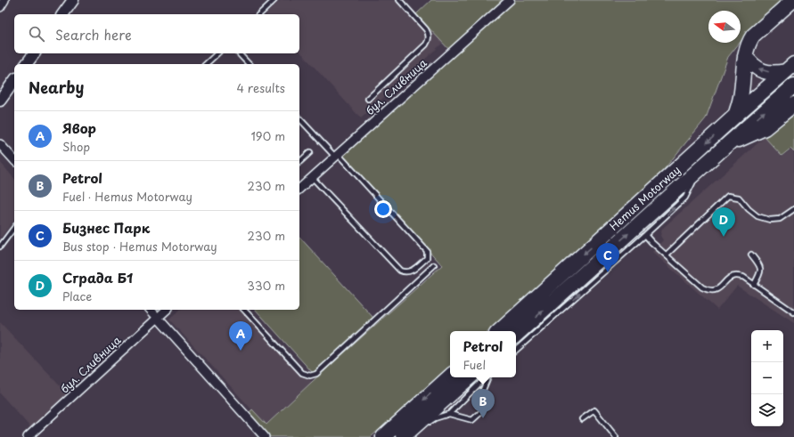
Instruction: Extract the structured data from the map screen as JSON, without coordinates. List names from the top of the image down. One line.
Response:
{"streets":{"highway":["Hemus Motorway"],"street":["бул. Сливница"]},"north":"left","page":{"search":"Search here","heading":["Nearby","4 results"],"list":[{"mark":"A","name":"Явор","note":"Shop","value":"190 m"},{"mark":"B","name":"Petrol","note":"Fuel · Hemus Motorway","value":"230 m"},{"mark":"C","name":"Бизнес Парк","note":"Bus stop · Hemus Motorway","value":"230 m"},{"mark":"D","name":"Сграда Б1","note":"Place","value":"330 m"}],"pins":["D","C","A","B"],"map_buttons":["+","−"],"popup":["Petrol","Fuel"]}}
